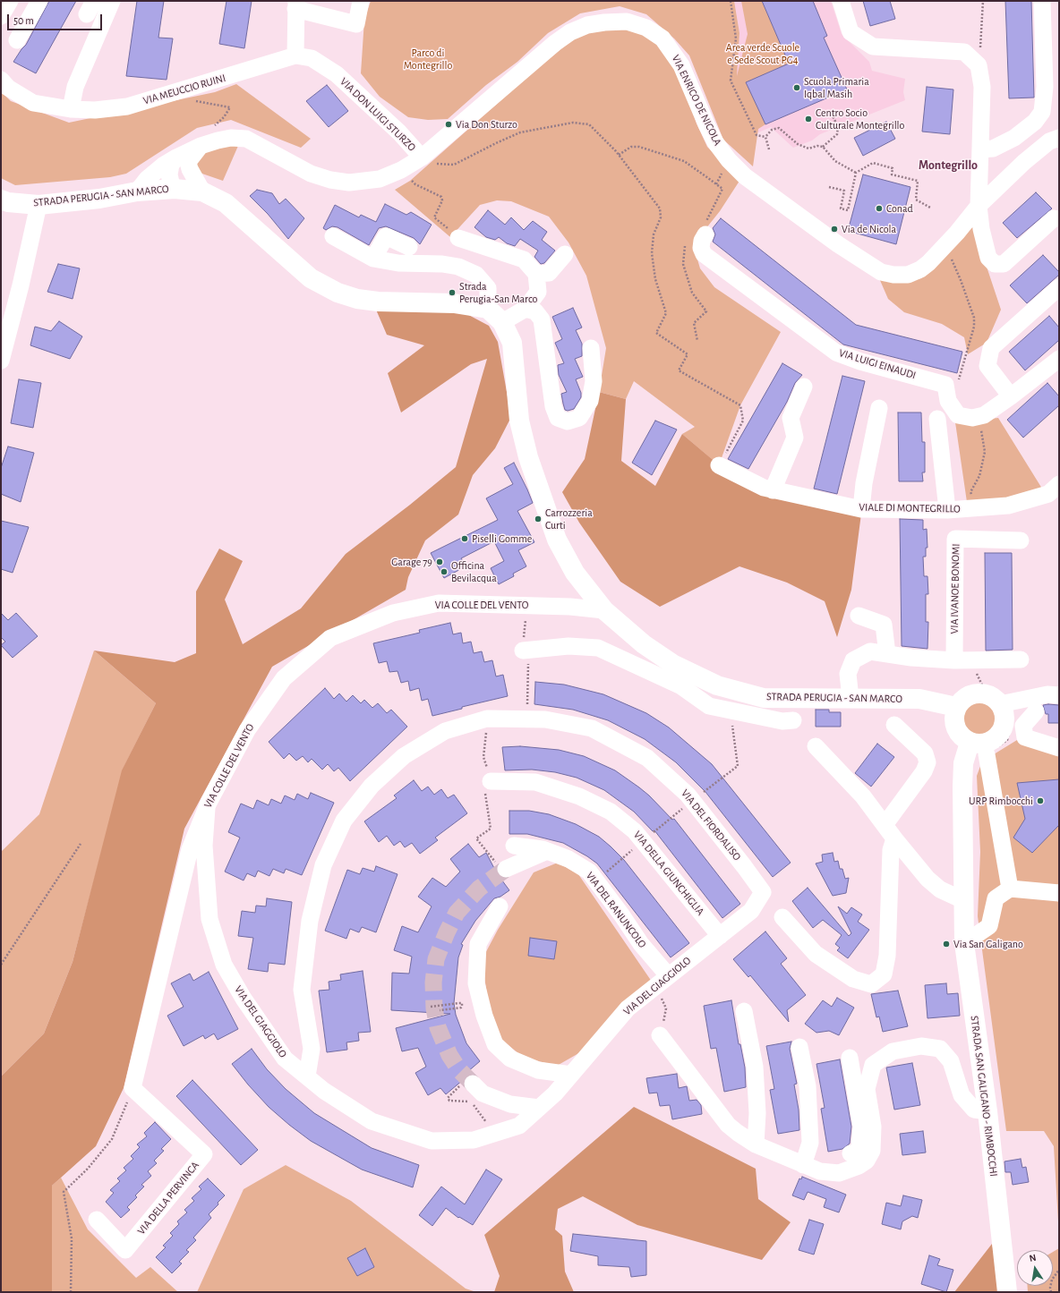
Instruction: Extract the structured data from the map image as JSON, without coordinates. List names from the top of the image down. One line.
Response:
{"streets":{"main road":["STRADA PERUGIA - SAN MARCO","STRADA SAN GALIGANO - RIMBOCCHI"],"street":["VIA MEUCCIO RUINI","VIA ENRICO DE NICOLA","VIA DON LUIGI STURZO","VIA LUIGI EINAUDI","VIALE DI MONTEGRILLO","VIA IVANOE BONOMI","VIA COLLE DEL VENTO","VIA DEL FIORDALISO","VIA DELLA GIUNCHIGLIA","VIA DEL RANUNCOLO","VIA DEL GIAGGIOLO","VIA DELLA PERVINCA"]},"crossings":[["VIA MEUCCIO RUINI","VIA DON LUIGI STURZO"],["VIA ENRICO DE NICOLA","VIA DON LUIGI STURZO"],["VIA DON LUIGI STURZO","STRADA PERUGIA - SAN MARCO"],["STRADA PERUGIA - SAN MARCO","VIA COLLE DEL VENTO"],["STRADA PERUGIA - SAN MARCO","STRADA SAN GALIGANO - RIMBOCCHI"],["VIA COLLE DEL VENTO","VIA DEL GIAGGIOLO"],["VIA COLLE DEL VENTO","VIA DELLA PERVINCA"],["VIA DEL FIORDALISO","VIA DELLA GIUNCHIGLIA"],["VIA DEL FIORDALISO","VIA DEL GIAGGIOLO"],["VIA DELLA GIUNCHIGLIA","VIA DEL GIAGGIOLO"],["VIA DEL RANUNCOLO","VIA DEL GIAGGIOLO"]],"districts":["Montegrillo"],"parks":["Area verde Scuole e Sede Scout PG4","Parco di Montegrillo"],"places":["Scuola Primaria Iqbal Masih","Centro Socio Culturale Montegrillo","Via Don Sturzo","Conad","Via de Nicola","Strada Perugia-San Marco","Carrozzeria Curti","Piselli Gomme","Garage 79","Officina Bevilacqua","URP Rimbocchi","Via San Galigano"],"scale_bar":"50 m","north":"top"}
